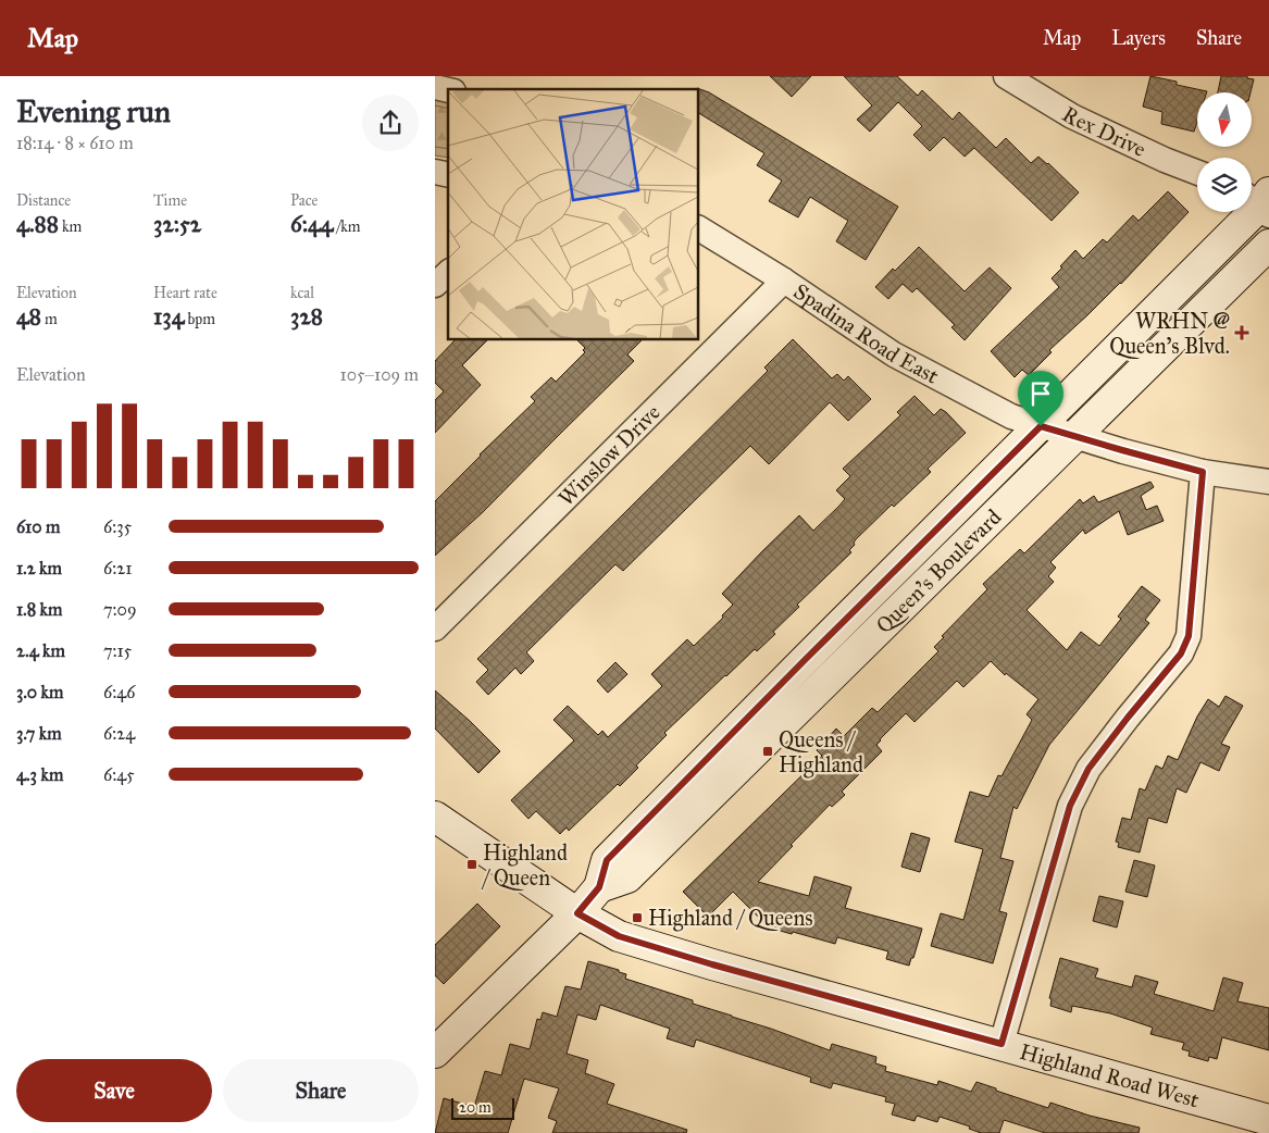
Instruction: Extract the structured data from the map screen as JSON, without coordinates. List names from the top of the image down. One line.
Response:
{"streets":{"street":["Rex Drive","Spadina Road East","Winslow Drive","Queen's Boulevard","Highland Road West"]},"crossings":[["Spadina Road East","Winslow Drive"],["Spadina Road East","Queen's Boulevard"],["Queen's Boulevard","Highland Road West"]],"places":{"health":["WRHN @ Queen’s Blvd."],"transit":["Queens / Highland","Highland / Queen","Highland / Queens"]},"scale_bar":"20 m","north":"bottom","page":{"header":"Map","nav":["Map","Layers","Share"],"heading":["Evening run","18:14 · 8 × 610 m"],"stats":[["Distance","4.88 km"],["Time","32:52"],["Pace","6:44 /km"],["Elevation","48 m"],["Heart rate","134 bpm"],["kcal","328"]],"chart":["Elevation","105–109 m"],"list":[{"name":"610 m","note":"6:35"},{"name":"1.2 km","note":"6:21"},{"name":"1.8 km","note":"7:09"},{"name":"2.4 km","note":"7:15"},{"name":"3.0 km","note":"6:46"},{"name":"3.7 km","note":"6:24"},{"name":"4.3 km","note":"6:45"}],"buttons":["Save","Share"],"scale":"20 m"}}
